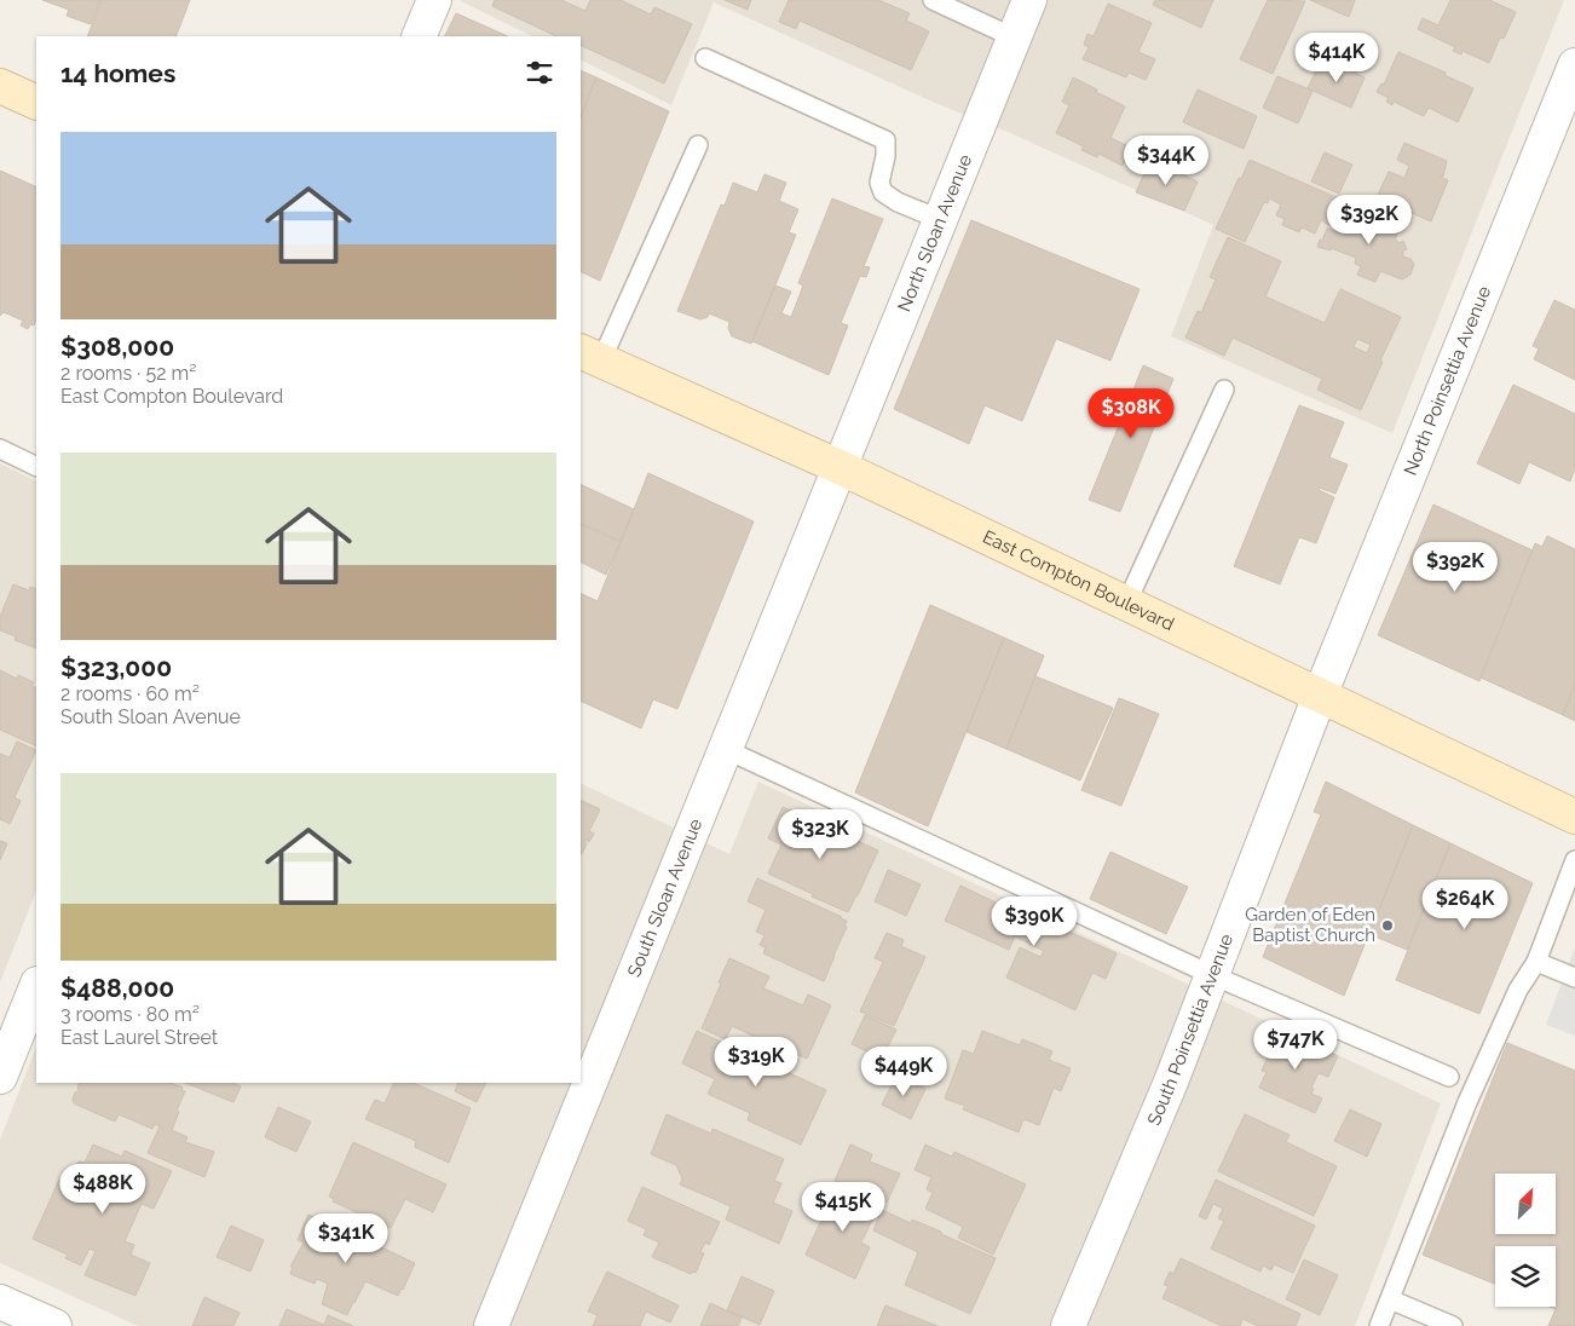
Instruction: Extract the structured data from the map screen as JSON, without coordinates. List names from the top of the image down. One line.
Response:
{"streets":{"main road":["East Compton Boulevard"],"street":["North Sloan Avenue","North Poinsettia Avenue","South Sloan Avenue","South Poinsettia Avenue"]},"crossings":[["North Sloan Avenue","East Compton Boulevard"],["North Sloan Avenue","South Sloan Avenue"],["North Poinsettia Avenue","East Compton Boulevard"],["North Poinsettia Avenue","South Poinsettia Avenue"],["East Compton Boulevard","South Sloan Avenue"],["East Compton Boulevard","South Poinsettia Avenue"]],"places":["Garden of Eden Baptist Church"],"north":"top right","page":{"price":["$414K","$344K","$392K","$308K","$392K","$323K","$264K","$390K","$747K","$319K","$449K","$488K","$415K","$341K"],"heading":"14 homes","list":[{"name":"$308,000","note":"2 rooms · 52 m² · East Compton Boulevard"},{"name":"$323,000","note":"2 rooms · 60 m² · South Sloan Avenue"},{"name":"$488,000","note":"3 rooms · 80 m² · East Laurel Street"}]}}
